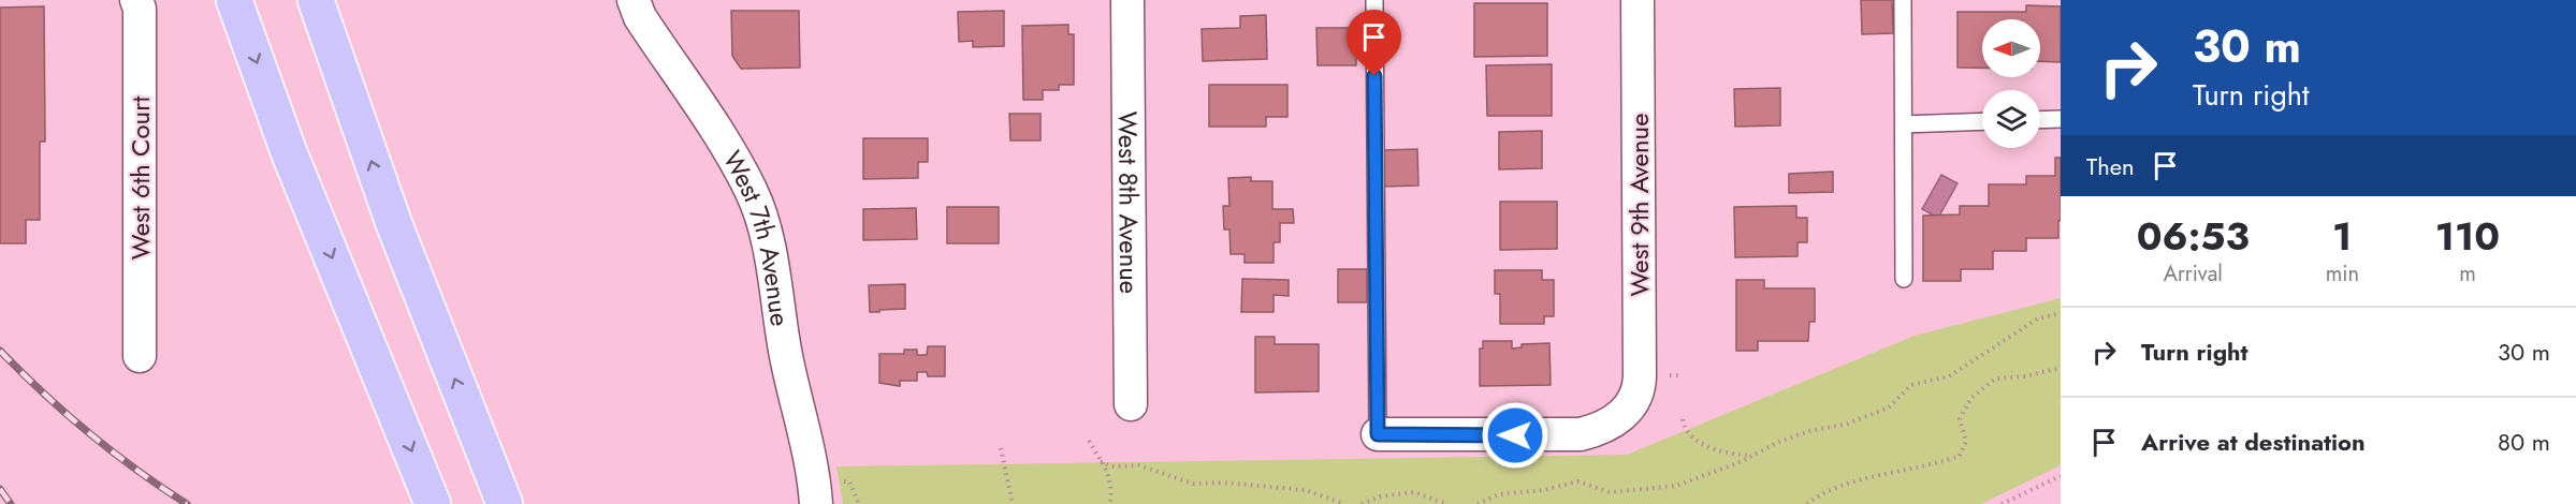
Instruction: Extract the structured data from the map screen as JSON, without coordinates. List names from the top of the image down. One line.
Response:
{"streets":{"street":["West 6th Court","West 8th Avenue","West 9th Avenue","West 7th Avenue"]},"north":"left","page":{"turn":["30 m","Turn right"],"then":"Then","eta":["06:53","Arrival","1","min","110","m"],"list":[{"name":"Turn right","value":"30 m"},{"name":"Arrive at destination","value":"80 m"}]}}
